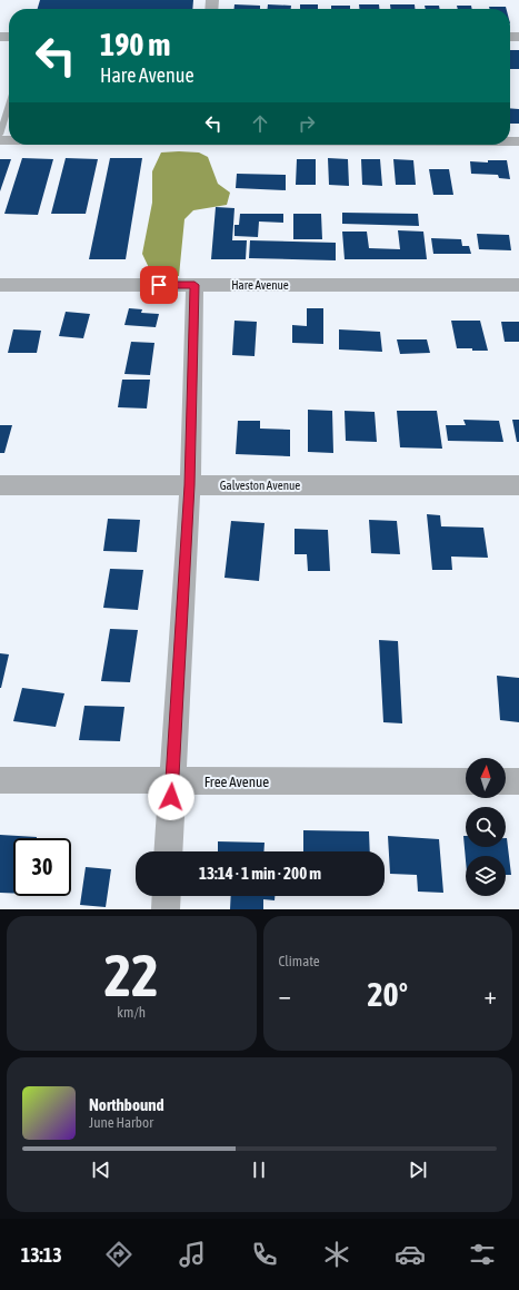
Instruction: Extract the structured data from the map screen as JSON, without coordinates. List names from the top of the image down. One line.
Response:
{"streets":{"street":["Hare Avenue","Galveston Avenue","Free Avenue"]},"north":"top","page":{"turn":["190 m","Hare Avenue"],"limit":"30","trip":"13:14 · 1 min · 200 m","tile":[["22","km/h"],"Climate"],"heat":["−","20°","+"],"song":["Northbound","June Harbor"],"tabs":"13:13"}}
